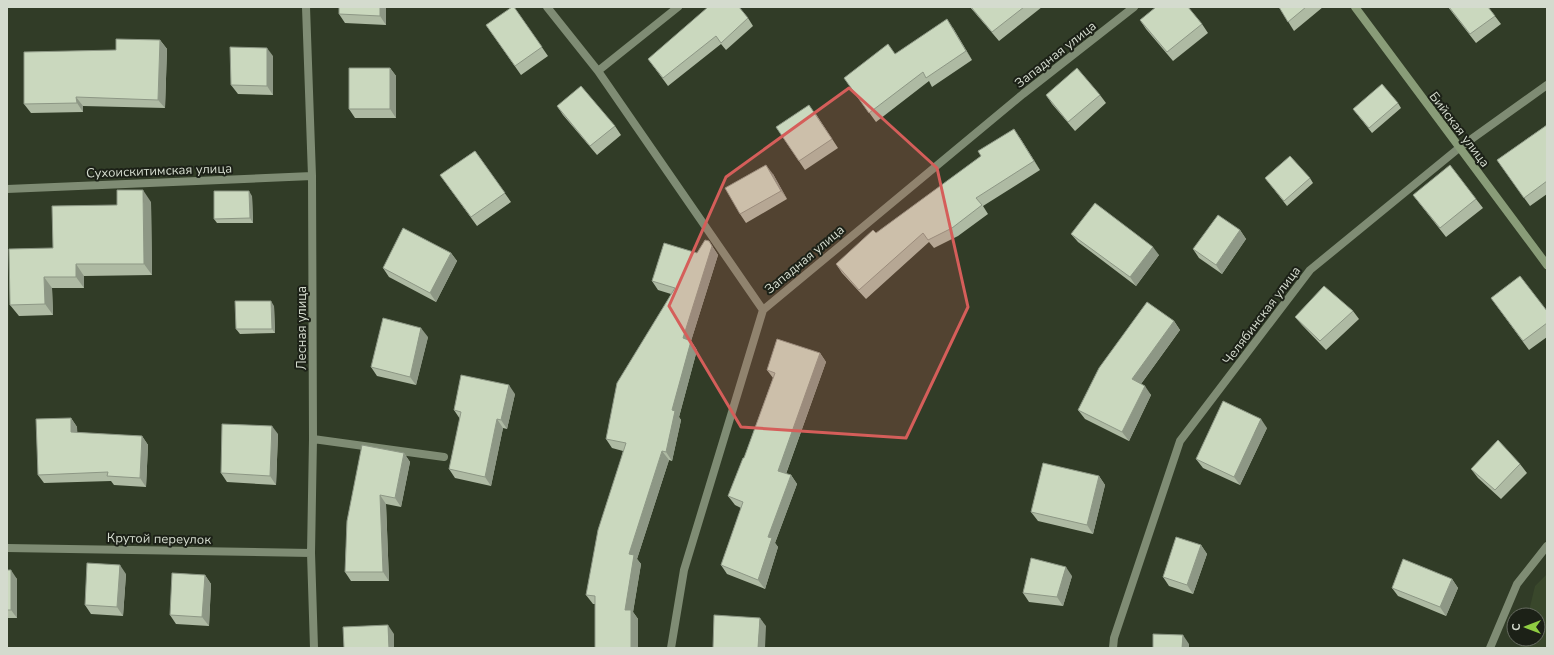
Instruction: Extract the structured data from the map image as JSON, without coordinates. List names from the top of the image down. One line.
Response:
{"streets":{"street":["Бийская улица"],"lane":["Западная улица","Сухоискитимская улица","Челябинская улица","Лесная улица","Крутой переулок"]},"crossings":[["Бийская улица","Челябинская улица"],["Сухоискитимская улица","Лесная улица"],["Лесная улица","Крутой переулок"]],"north":"left"}
